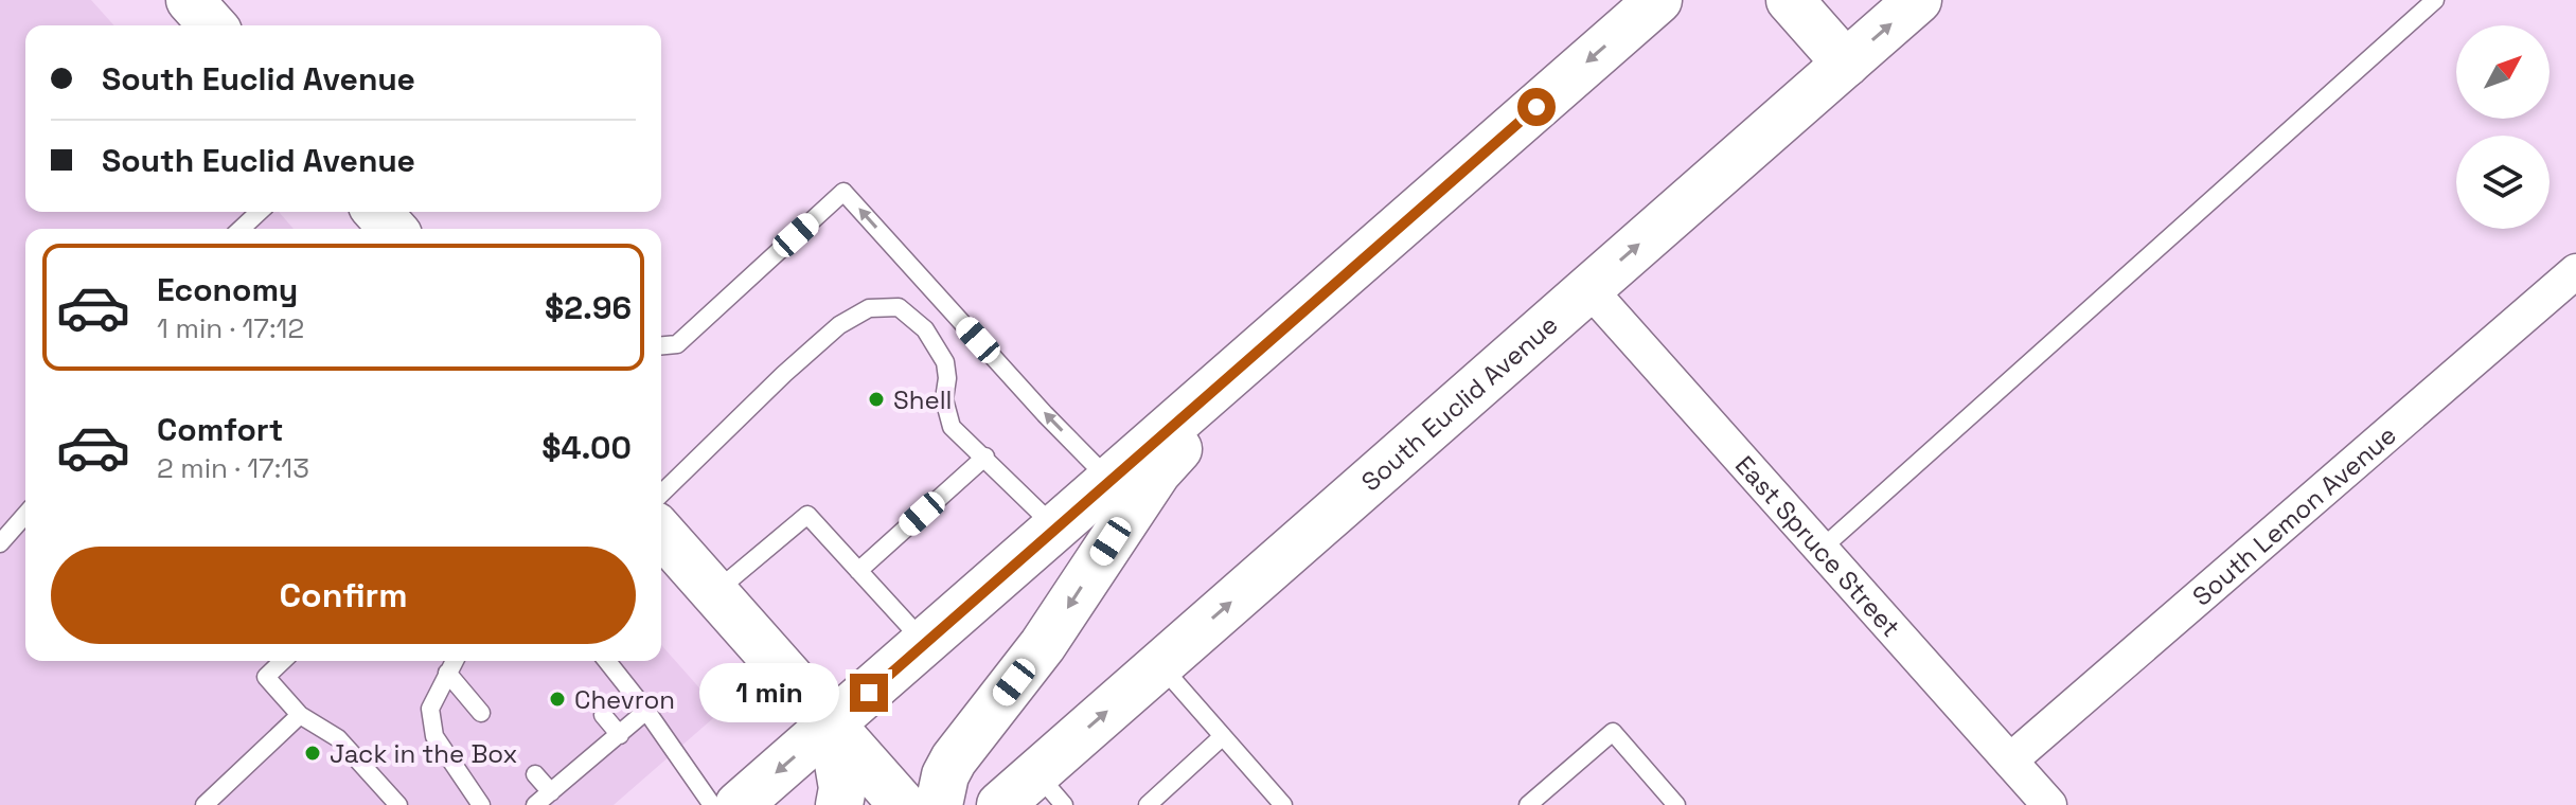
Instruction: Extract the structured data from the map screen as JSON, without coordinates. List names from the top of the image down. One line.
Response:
{"streets":{"main road":["South Euclid Avenue"],"street":["South Lemon Avenue","East Spruce Street"]},"crossings":[["South Euclid Avenue","East Spruce Street"],["South Lemon Avenue","East Spruce Street"]],"places":["Shell","Chevron","Jack in the Box"],"north":"top right","page":{"banner":["South Euclid Avenue","South Euclid Avenue"],"list":[{"name":"Economy","note":"1 min · 17:12","value":"$2.96"},{"name":"Comfort","note":"2 min · 17:13","value":"$4.00"}],"buttons":"Confirm","bubble":"1 min"}}
